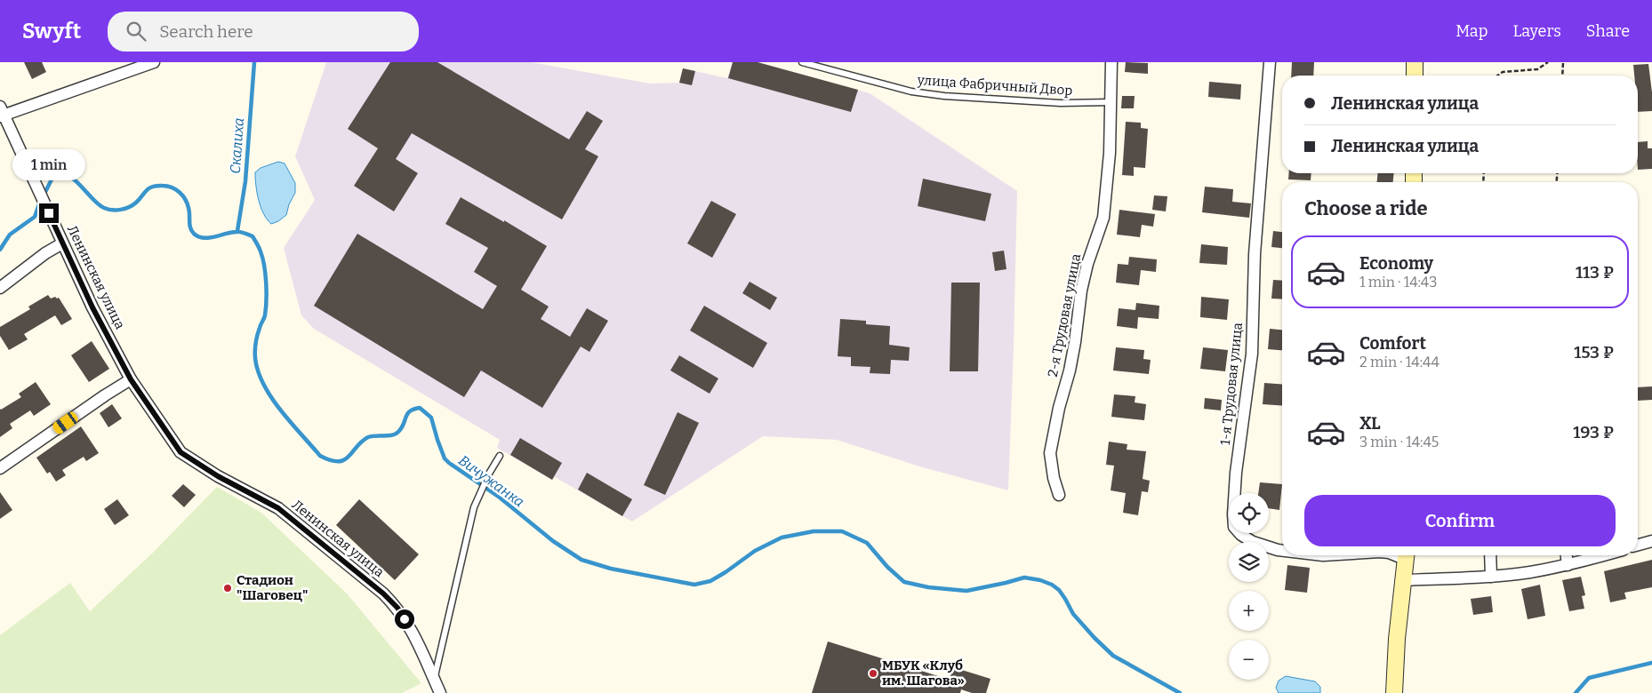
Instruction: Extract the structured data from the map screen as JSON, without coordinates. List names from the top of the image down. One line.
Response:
{"streets":{"street":["Ленинская улица","2-я Трудовая улица","1-я Трудовая улица"],"lane":["улица Фабричный Двор"]},"crossings":[["улица Фабричный Двор","2-я Трудовая улица"]],"water":["Скалиха","Вичужанка"],"places":["Стадион \"Шаговец\"","МБУК «Клуб им. Шагова»"],"page":{"header":"Swyft","search":"Search here","nav":["Map","Layers","Share"],"banner":["Ленинская улица","Ленинская улица"],"bubble":"1 min","heading":"Choose a ride","list":[{"name":"Economy","note":"1 min · 14:43","value":"113 ₽"},{"name":"Comfort","note":"2 min · 14:44","value":"153 ₽"},{"name":"XL","note":"3 min · 14:45","value":"193 ₽"}],"buttons":"Confirm","map_buttons":["+","−"]}}
